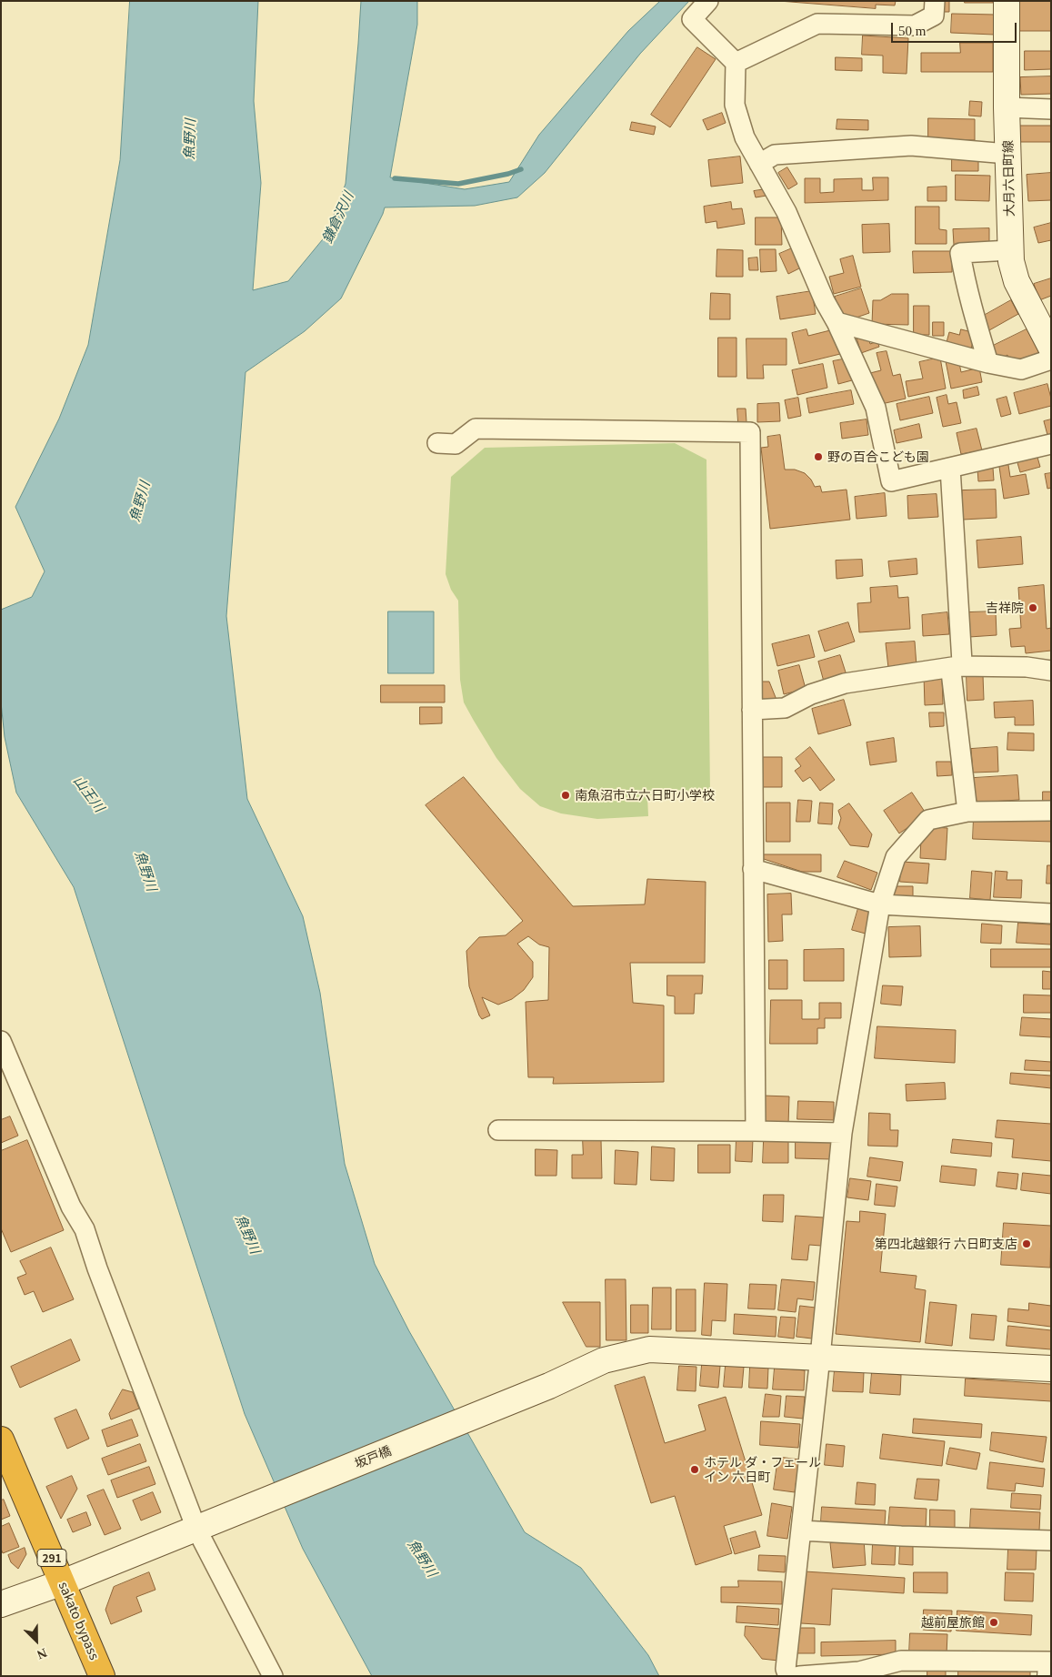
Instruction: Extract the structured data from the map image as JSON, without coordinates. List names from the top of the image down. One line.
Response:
{"streets":{"highway":["291","sakato bypass"],"street":["大月六日町線","坂戸橋"]},"crossings":[["坂戸橋","sakato bypass"]],"water":["魚野川","鎌倉沢川","山王川"],"places":["野の百合こども園","吉祥院","南魚沼市立六日町小学校","第四北越銀行 六日町支店","ホテル ダ・フェール イン 六日町","越前屋旅館"],"scale_bar":"50 m","north":"bottom right"}
